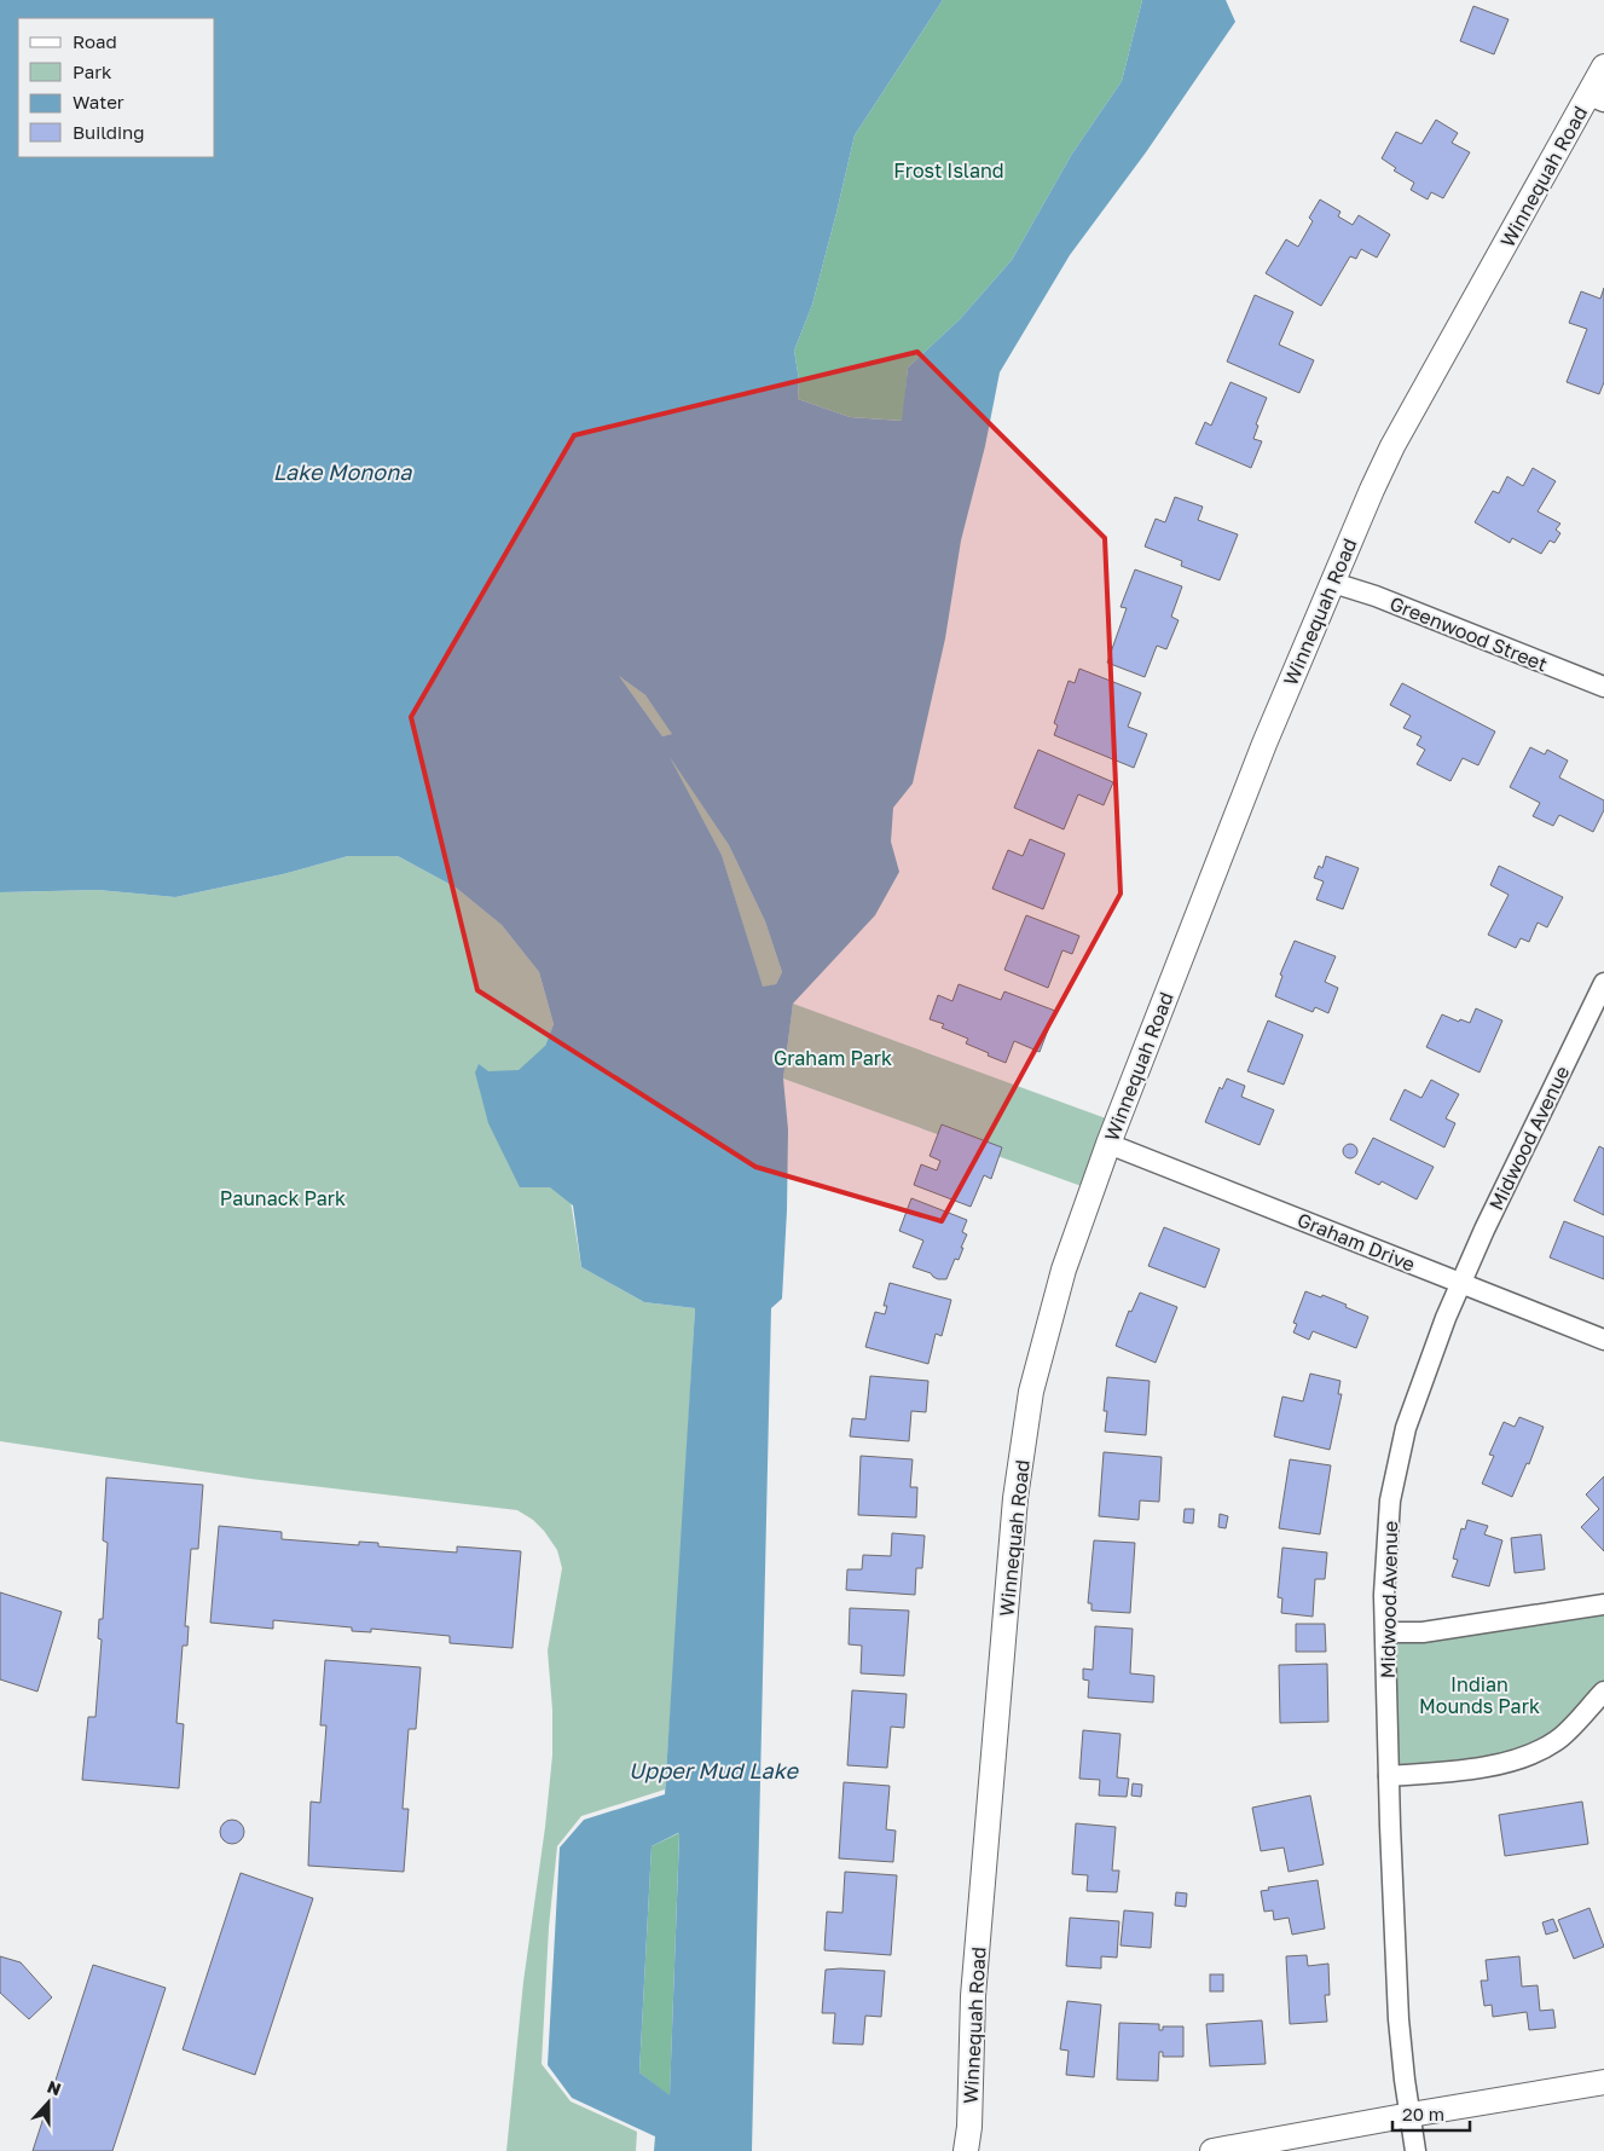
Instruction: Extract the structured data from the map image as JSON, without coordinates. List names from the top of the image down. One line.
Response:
{"streets":{"street":["Winnequah Road","Greenwood Street","Midwood Avenue","Graham Drive"]},"crossings":[["Winnequah Road","Greenwood Street"],["Winnequah Road","Graham Drive"],["Midwood Avenue","Graham Drive"]],"water":["Lake Monona","Upper Mud Lake"],"parks":["Frost Island","Graham Park","Paunack Park","Indian Mounds Park"],"legend":["Road","Park","Water","Building"],"scale_bar":"20 m","north":"top"}
